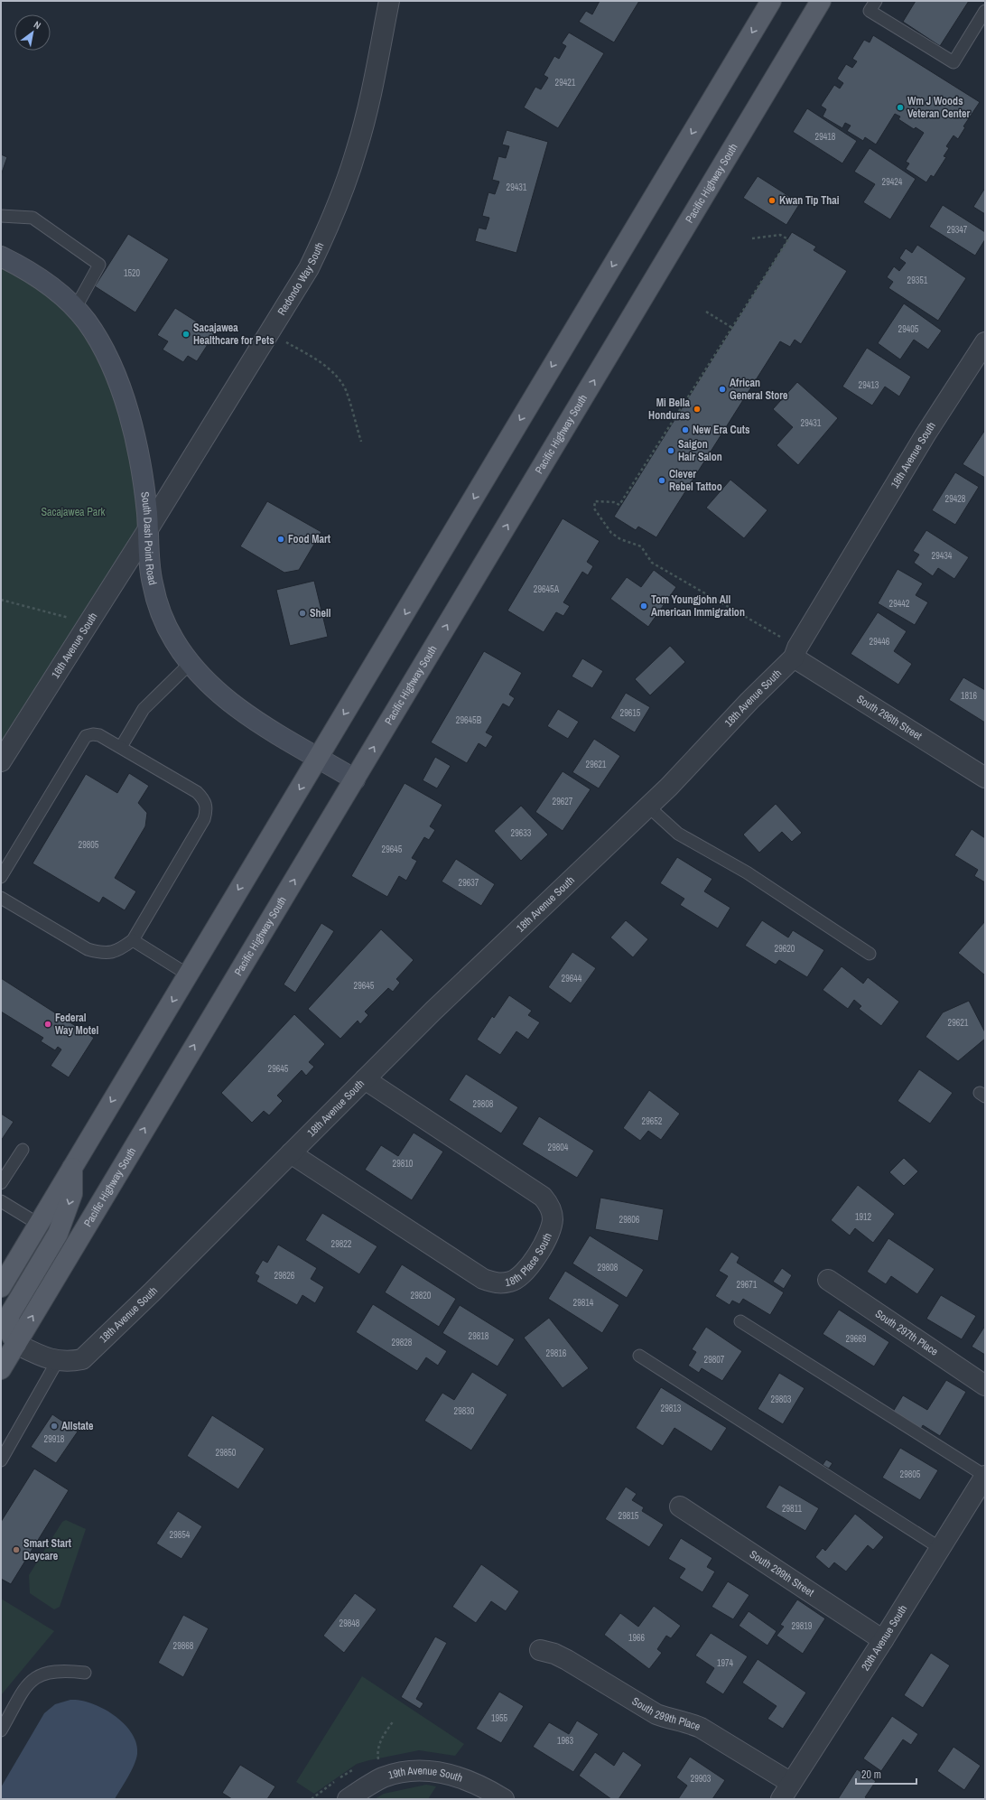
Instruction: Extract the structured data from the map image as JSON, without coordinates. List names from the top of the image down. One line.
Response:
{"streets":{"main road":["Pacific Highway South","South Dash Point Road"],"street":["Redondo Way South","18th Avenue South","16th Avenue South","South 296th Street","18th Place South","South 297th Place","South 299th Street","20th Avenue South","South 299th Place","19th Avenue South"]},"crossings":[["Pacific Highway South","18th Avenue South"],["Pacific Highway South","South Dash Point Road"],["Redondo Way South","South Dash Point Road"],["Redondo Way South","16th Avenue South"],["18th Avenue South","South 296th Street"],["18th Avenue South","18th Place South"],["South Dash Point Road","16th Avenue South"],["South 299th Street","20th Avenue South"],["20th Avenue South","South 299th Place"]],"parks":["Sacajawea Park"],"places":["Wm J Woods Veteran Center","Kwan Tip Thai","Sacajawea Healthcare for Pets","African General Store","Mi Bella Honduras","New Era Cuts","Saigon Hair Salon","Clever Rebel Tattoo","Food Mart","Tom Youngjohn All American Immigration","Shell","Federal Way Motel","Allstate","Smart Start Daycare"],"house_numbers":["29421","29418","29424","29431","29347","1520","29351","29405","29413","29431","29428","29434","29645A","29442","29446","1816","29615","29645B","29621","29627","29633","29805","29645","29637","29620","29644","29645","29621","29645","29808","29652","29804","29810","1912","29806","29822","29808","29826","29671","29820","29814","29818","29669","29828","29816","29807","29803","29813","29830","29918","29850","29805","29811","29815","29854","29848","29819","1966","29868","1974","1955","1963","29903"],"scale_bar":"20 m","north":"top right"}
